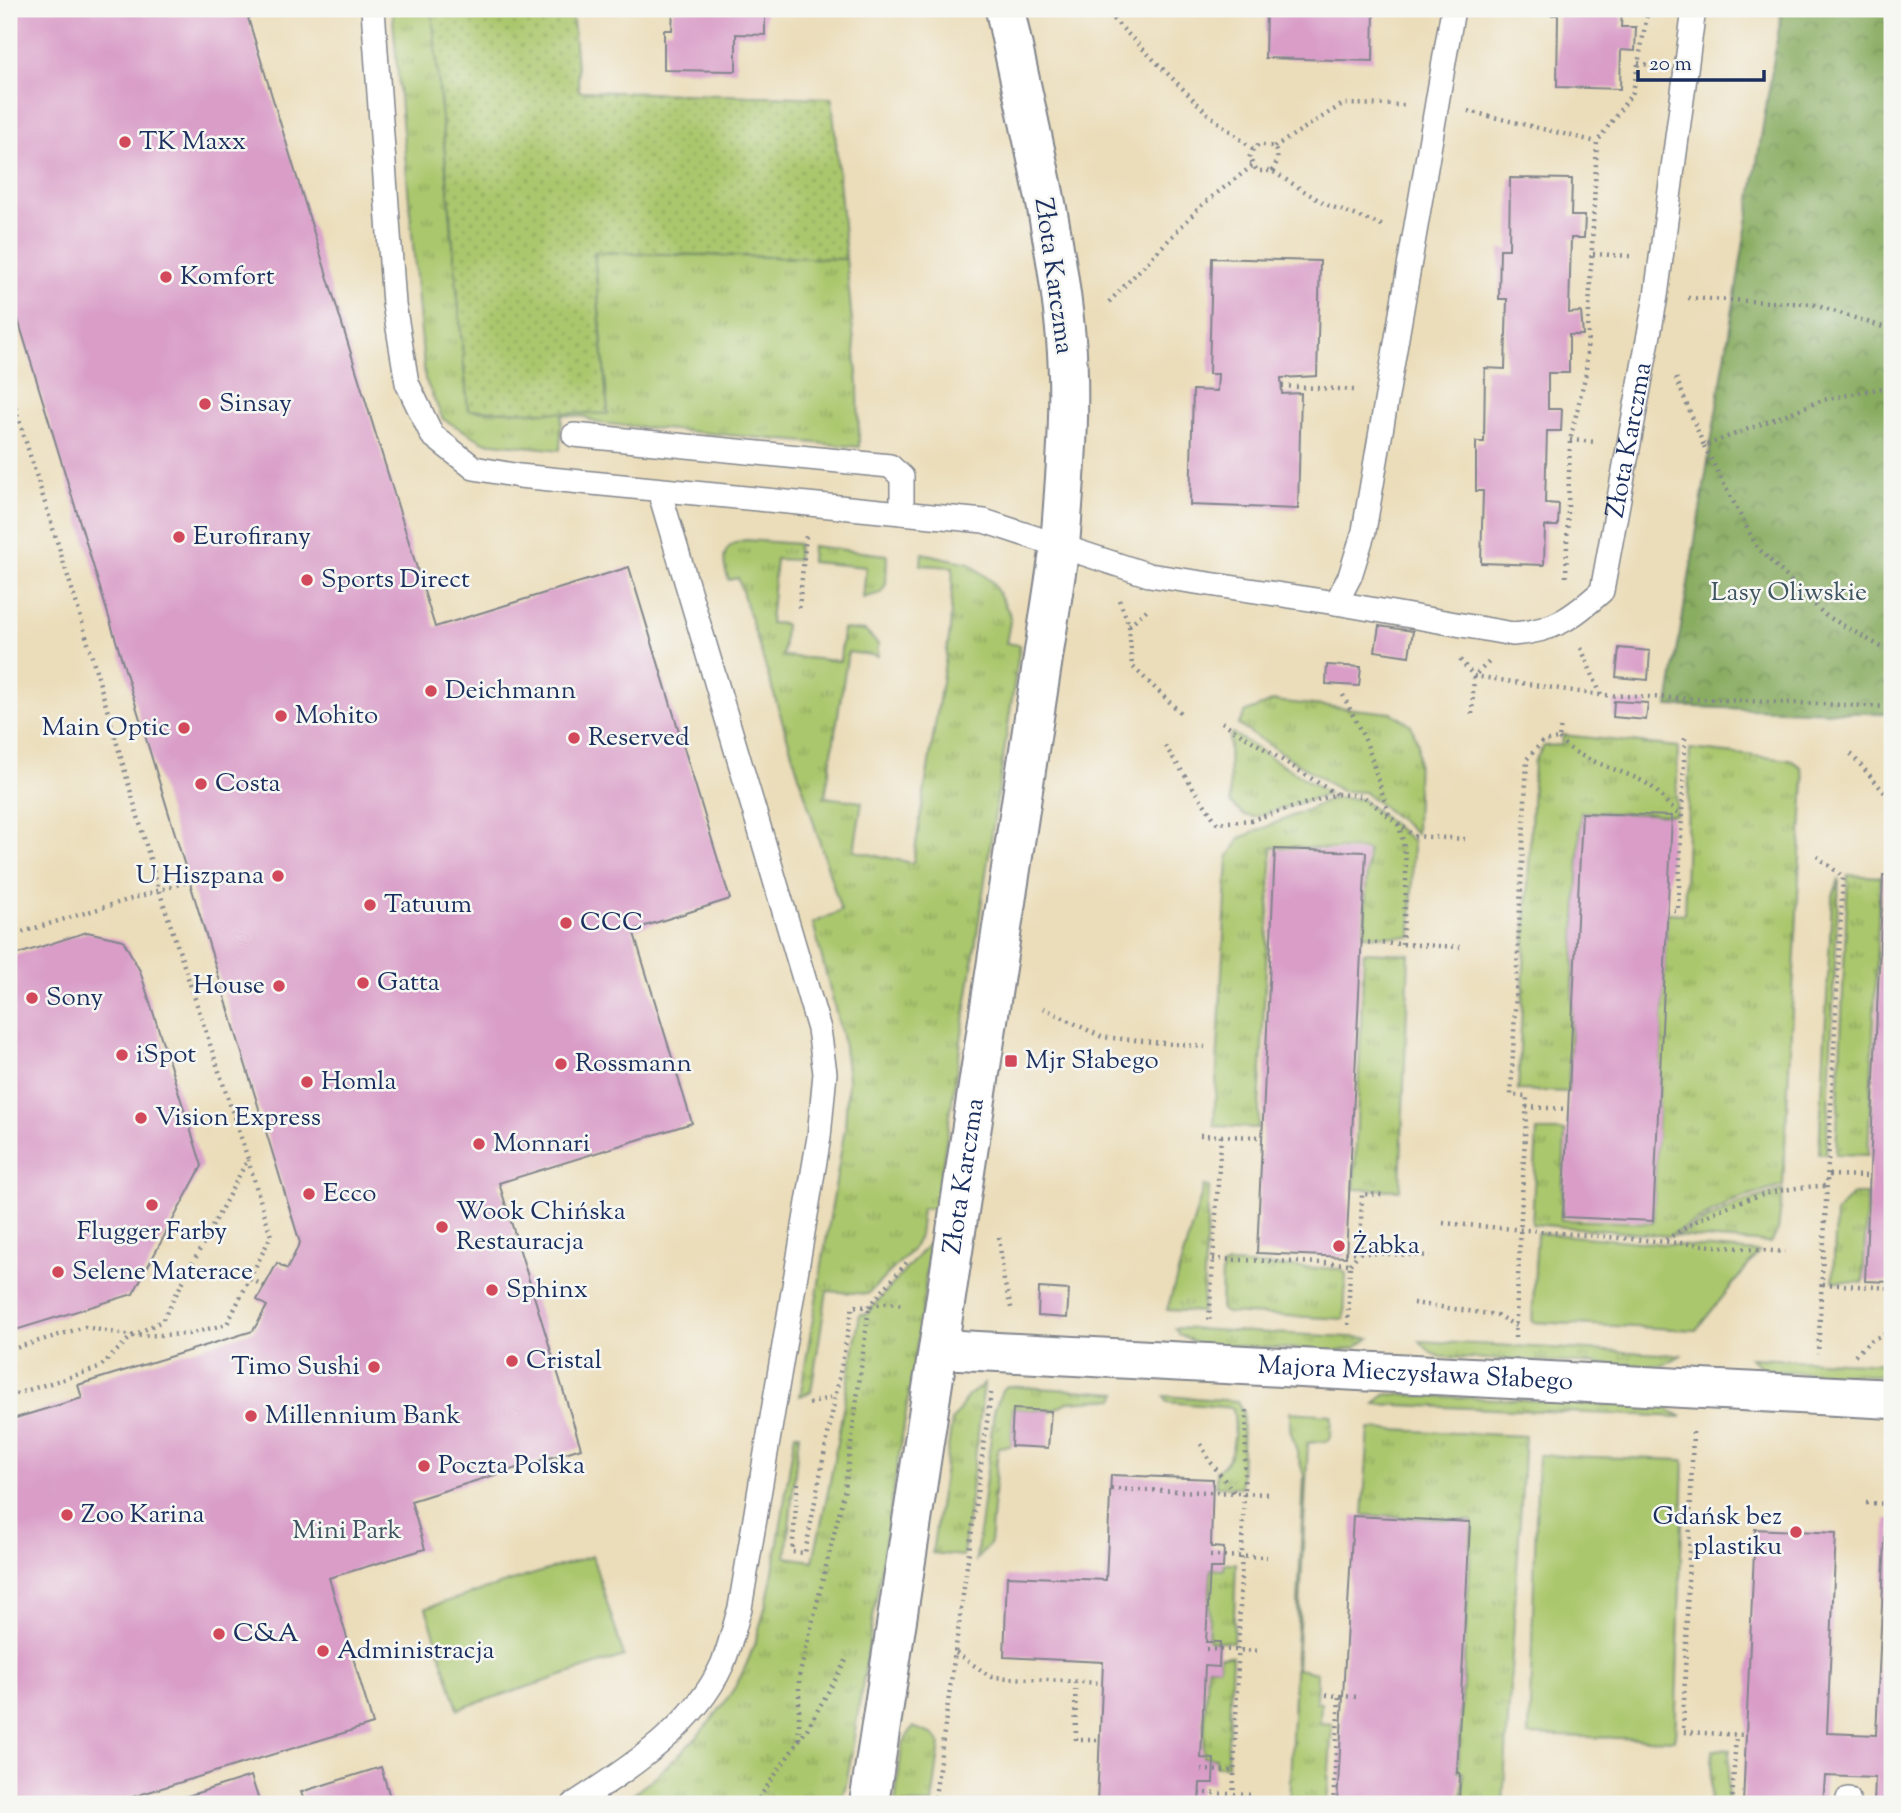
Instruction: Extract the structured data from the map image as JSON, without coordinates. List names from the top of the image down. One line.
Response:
{"streets":{"street":["Złota Karczma","Majora Mieczysława Słabego"]},"crossings":[["Złota Karczma","Majora Mieczysława Słabego"]],"parks":["Lasy Oliwskie","Mini Park"],"places":{"other":["TK Maxx","Komfort","Sinsay","Eurofirany","Sports Direct","Deichmann","Mohito","Main Optic","Reserved","Costa","U Hiszpana","Tatuum","CCC","Gatta","House","Sony","iSpot","Rossmann","Homla","Vision Express","Monnari","Ecco","Flugger Farby","Wook Chińska Restauracja","Żabka","Selene Materace","Sphinx","Cristal","Timo Sushi","Millennium Bank","Poczta Polska","Zoo Karina","Gdańsk bez plastiku","C&A","Administracja"],"transit":["Mjr Słabego"]},"scale_bar":"20 m"}
